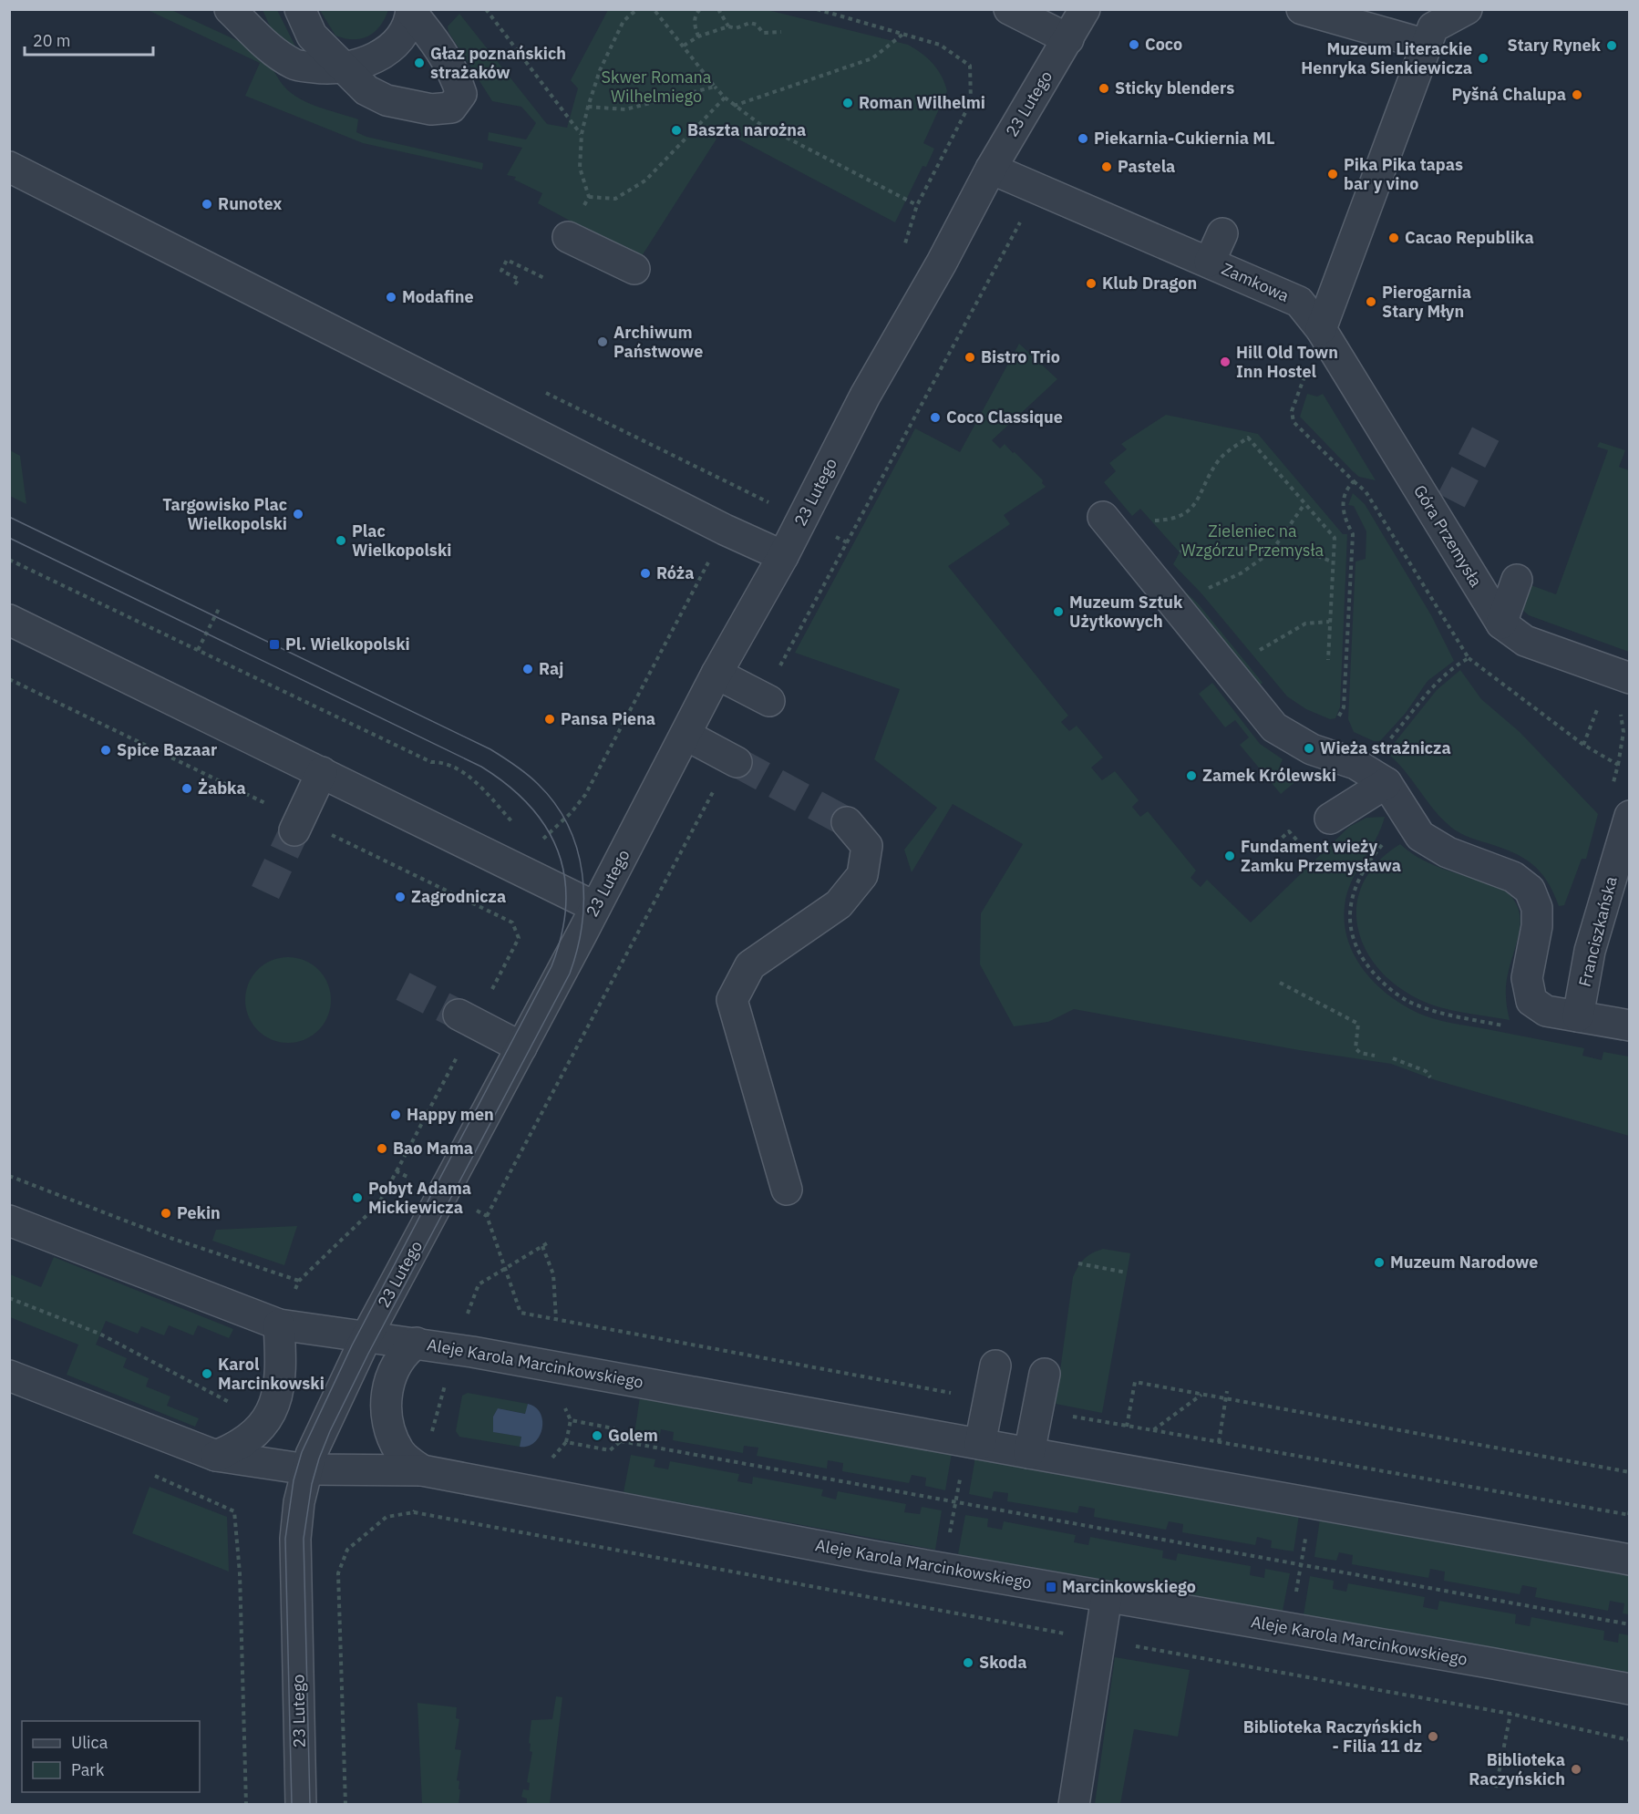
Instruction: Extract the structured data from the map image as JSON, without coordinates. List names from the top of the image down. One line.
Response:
{"streets":{"street":["23 Lutego","Zamkowa","Góra Przemysła","Franciszkańska","Aleje Karola Marcinkowskiego"]},"crossings":[["23 Lutego","Zamkowa"],["23 Lutego","Aleje Karola Marcinkowskiego"],["Zamkowa","Góra Przemysła"]],"parks":["Skwer Romana Wilhelmiego","Zieleniec na Wzgórzu Przemysła"],"places":{"other":["Coco","Stary Rynek","Muzeum Literackie Henryka Sienkiewicza","Głaz poznańskich strażaków","Sticky blenders","Pyšná Chalupa","Roman Wilhelmi","Baszta narożna","Piekarnia-Cukiernia ML","Pastela","Pika Pika tapas bar y vino","Runotex","Cacao Republika","Klub Dragon","Modafine","Pierogarnia Stary Młyn","Archiwum Państwowe","Bistro Trio","Hill Old Town Inn Hostel","Coco Classique","Targowisko Plac Wielkopolski","Plac Wielkopolski","Róża","Muzeum Sztuk Użytkowych","Raj","Pansa Piena","Wieża strażnicza","Spice Bazaar","Zamek Królewski","Żabka","Fundament wieży Zamku Przemysława","Zagrodnicza","Happy men","Bao Mama","Pobyt Adama Mickiewicza","Pekin","Muzeum Narodowe","Karol Marcinkowski","Golem","Skoda","Biblioteka Raczyńskich - Filia 11 dz","Biblioteka Raczyńskich"],"transit":["Pl. Wielkopolski","Marcinkowskiego"]},"legend":["Ulica","Park"],"scale_bar":"20 m"}
